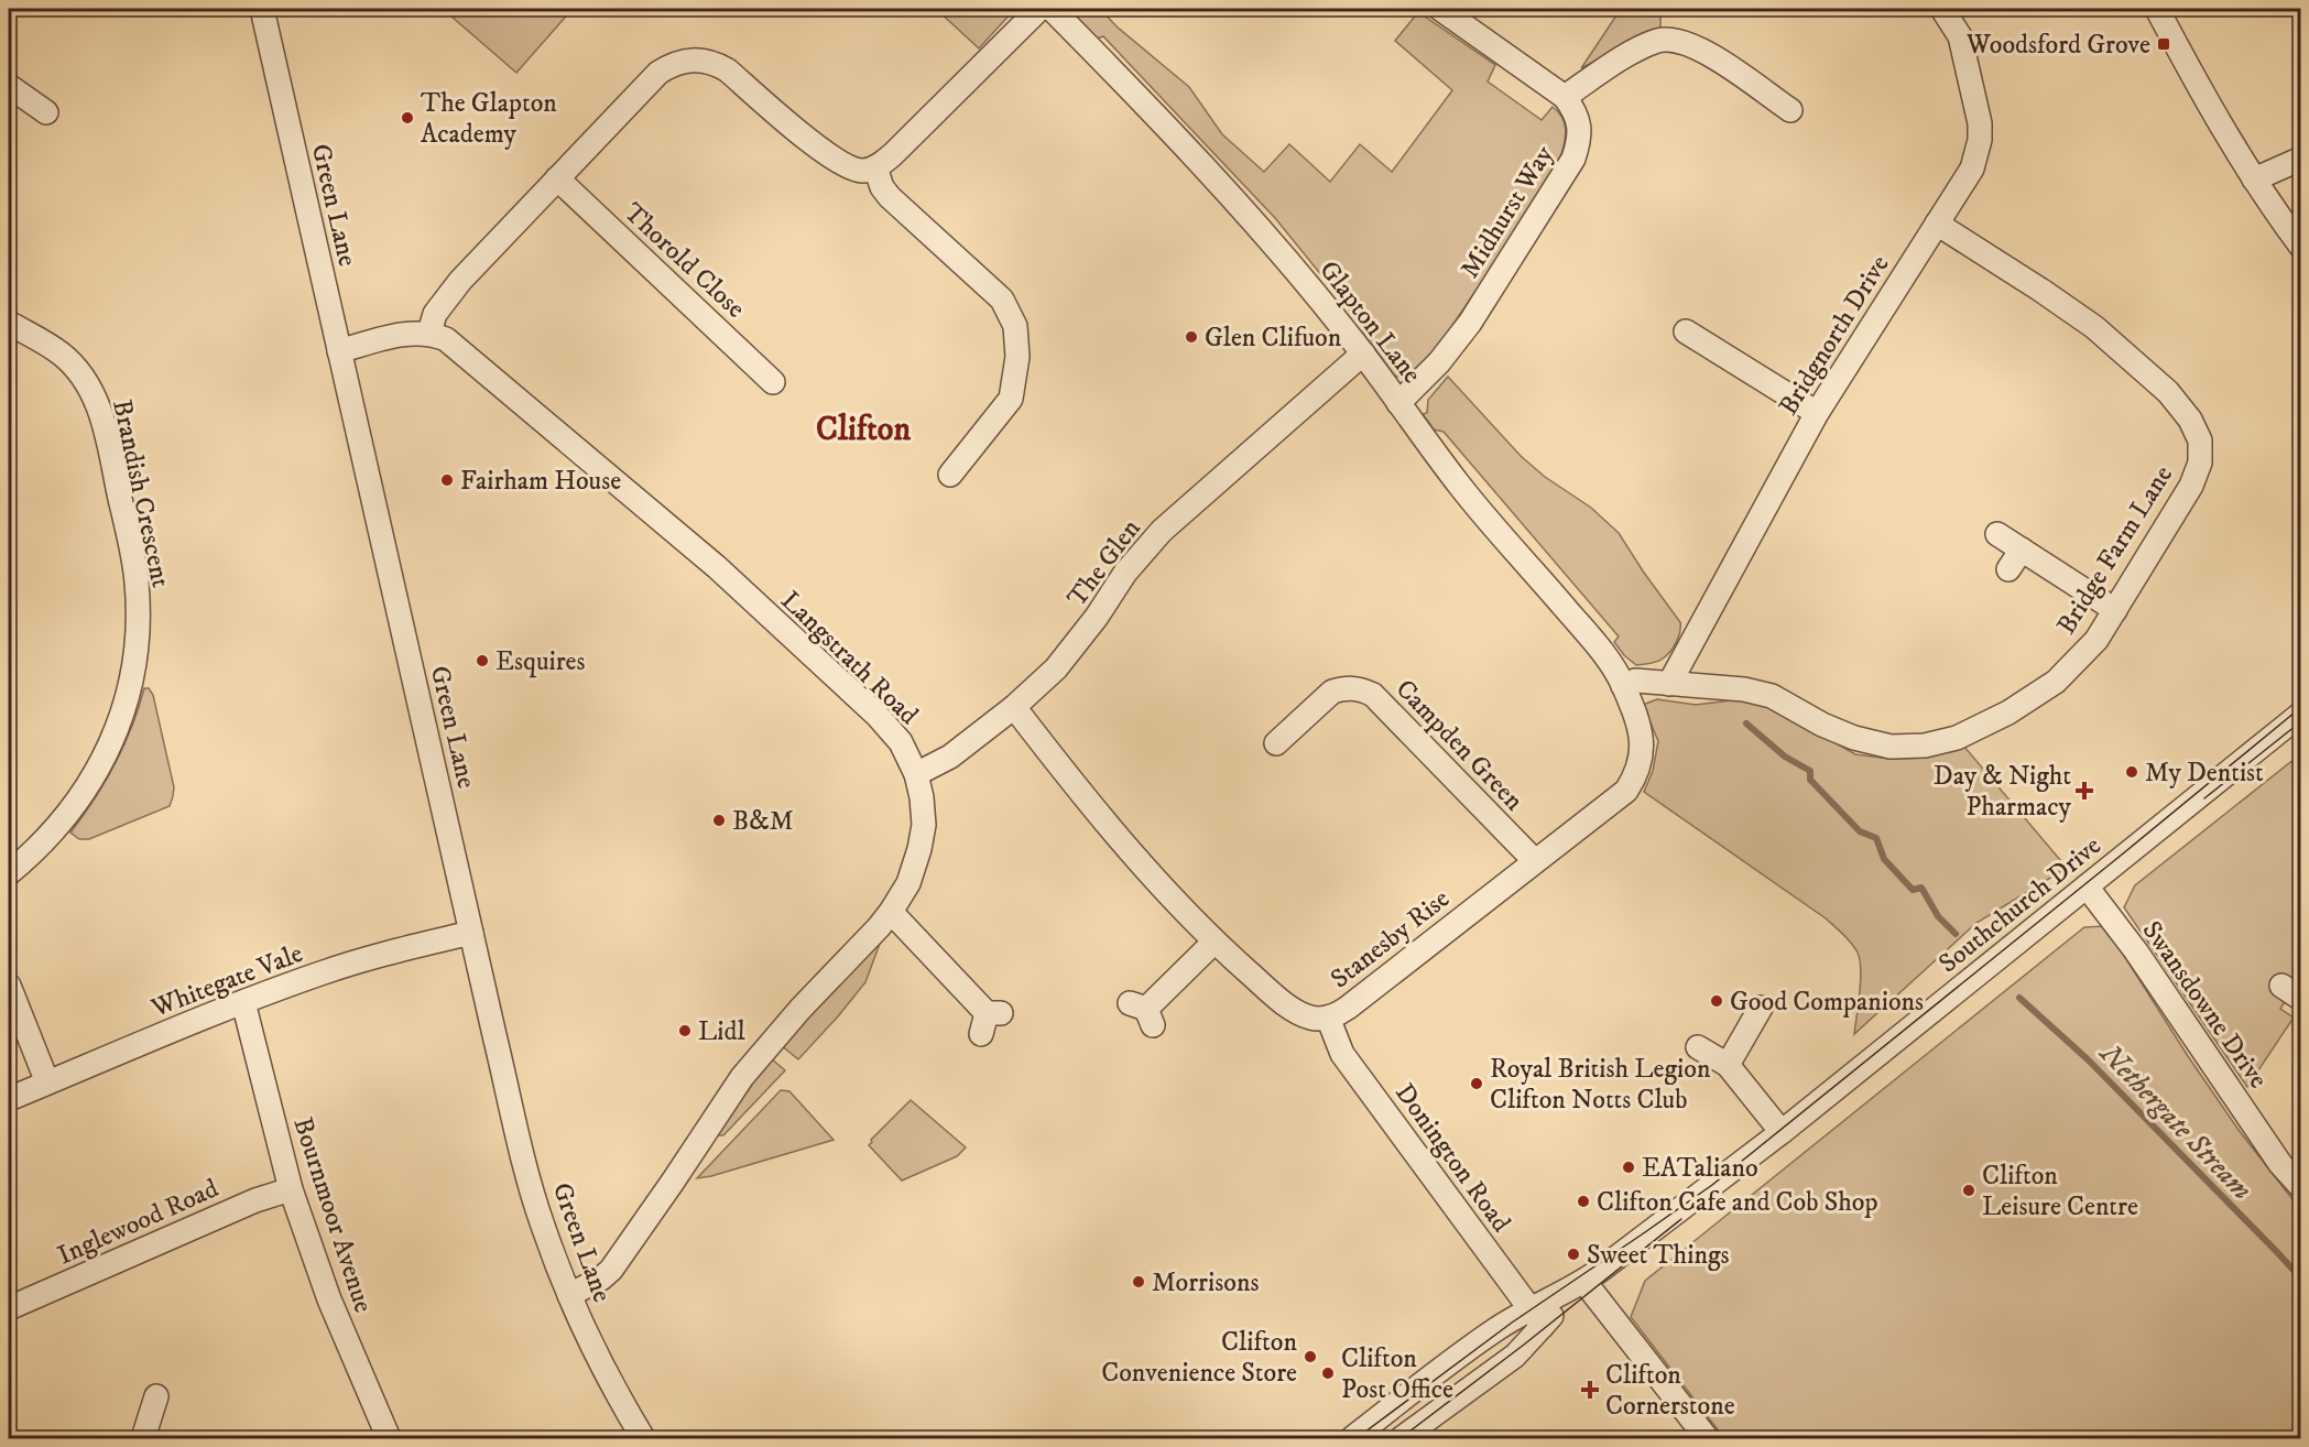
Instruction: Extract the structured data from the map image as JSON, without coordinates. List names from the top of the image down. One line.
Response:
{"streets":{"street":["Green Lane","Midhurst Way","Thorold Close","Glapton Lane","Bridgnorth Drive","Brandish Crescent","Bridge Farm Lane","The Glen","Langstrath Road","Campden Green","Southchurch Drive","Stanesby Rise","Whitegate Vale","Swansdowne Drive","Donington Road","Bournmoor Avenue","Inglewood Road"]},"crossings":[["Green Lane","Langstrath Road"],["Green Lane","Whitegate Vale"],["Midhurst Way","Glapton Lane"],["Glapton Lane","Bridge Farm Lane"],["Glapton Lane","The Glen"],["Glapton Lane","Stanesby Rise"],["Bridgnorth Drive","Bridge Farm Lane"],["Bridge Farm Lane","Stanesby Rise"],["The Glen","Langstrath Road"],["The Glen","Stanesby Rise"],["Campden Green","Stanesby Rise"],["Southchurch Drive","Swansdowne Drive"],["Southchurch Drive","Donington Road"],["Stanesby Rise","Donington Road"],["Whitegate Vale","Bournmoor Avenue"],["Bournmoor Avenue","Inglewood Road"]],"districts":["Clifton"],"water":["Nethergate Stream"],"places":{"transit":["Woodsford Grove"],"other":["The Glapton Academy","Glen Clifuon","Fairham House","Esquires","My Dentist","B&M","Good Companions","Lidl","Royal British Legion Clifton Notts Club","EATaliano","Clifton Leisure Centre","Clifton Cafe and Cob Shop","Sweet Things","Morrisons","Clifton Convenience Store","Clifton Post Office"],"health":["Day & Night Pharmacy","Clifton Cornerstone"]}}
